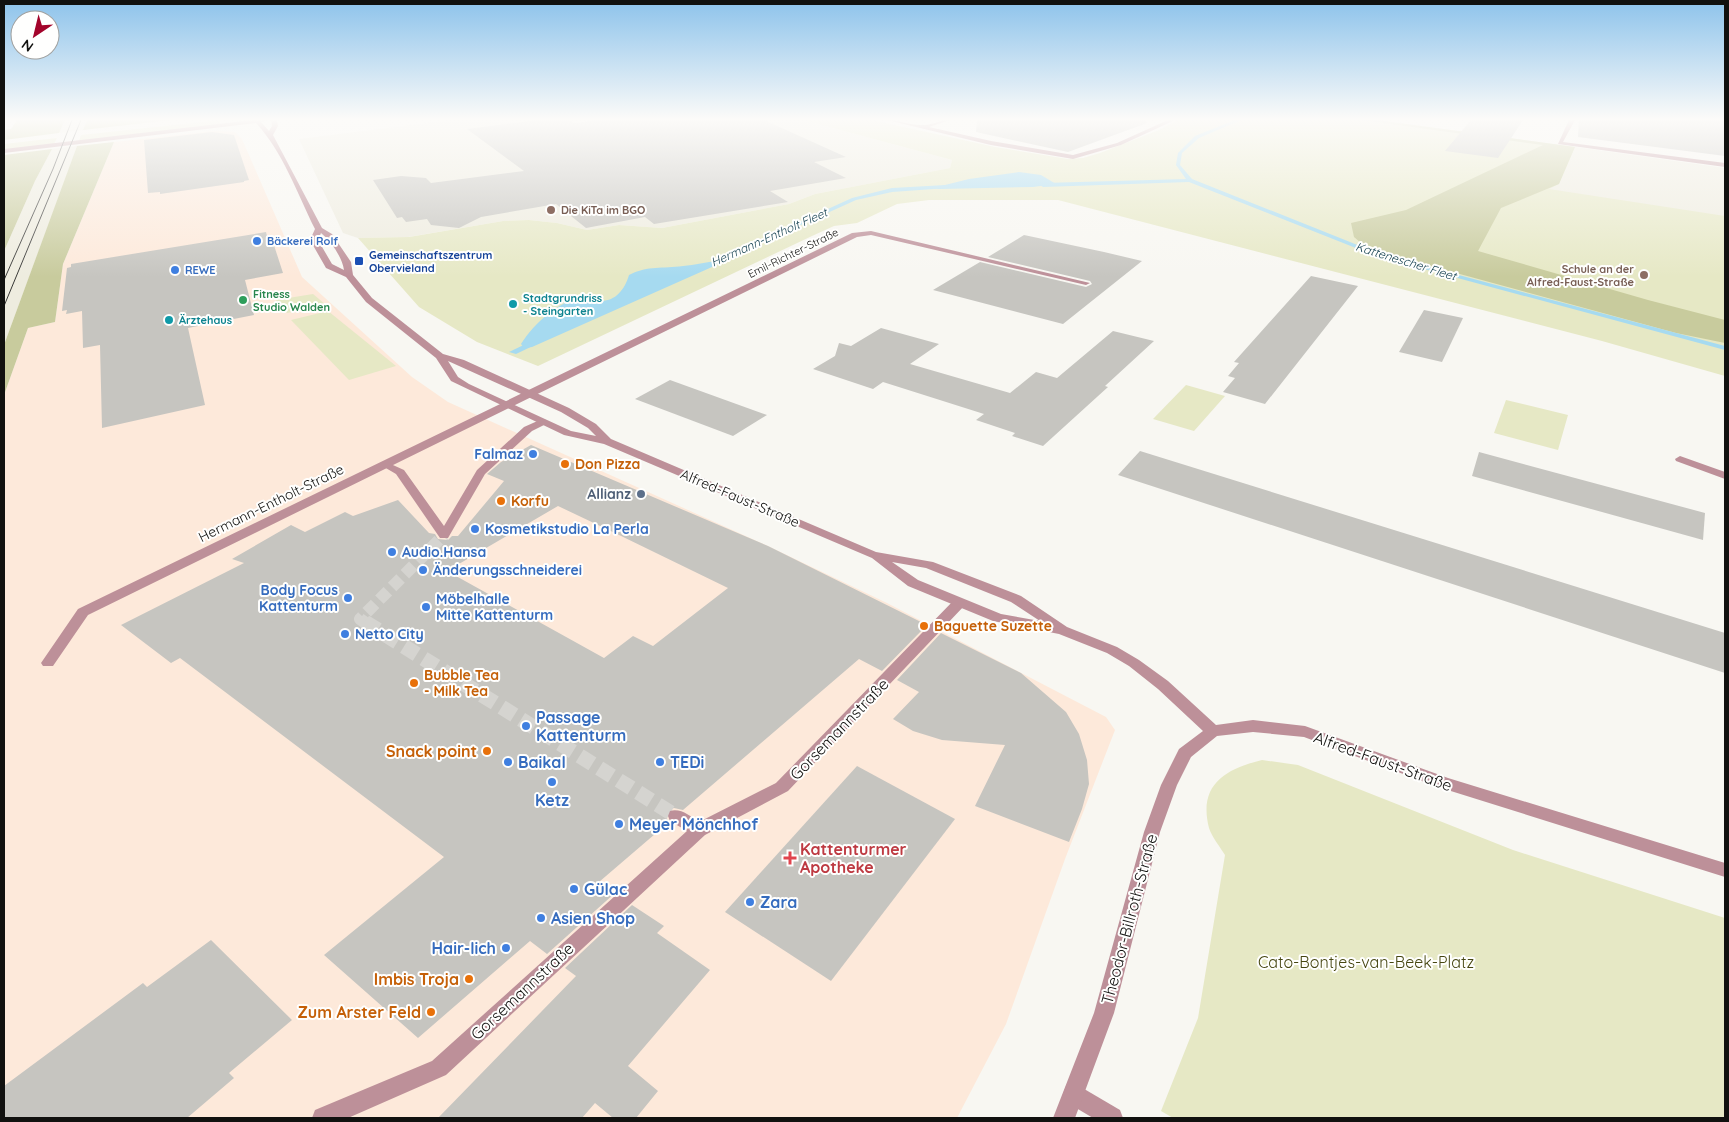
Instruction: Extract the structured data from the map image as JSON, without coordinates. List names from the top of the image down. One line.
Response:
{"streets":{"street":["Emil-Richter-Straße","Alfred-Faust-Straße","Hermann-Entholt-Straße","Gorsemannstraße","Theodor-Billroth-Straße"]},"crossings":[["Emil-Richter-Straße","Alfred-Faust-Straße"],["Emil-Richter-Straße","Hermann-Entholt-Straße"],["Alfred-Faust-Straße","Hermann-Entholt-Straße"],["Alfred-Faust-Straße","Gorsemannstraße"],["Alfred-Faust-Straße","Theodor-Billroth-Straße"]],"water":["Hermann-Entholt Fleet","Kattenescher Fleet"],"parks":["Cato-Bontjes-van-Beek-Platz"],"places":{"other":["Die KiTa im BGO","Bäckerei Rolf","REWE","Schule an der Alfred-Faust-Straße","Fitness Studio Walden","Stadtgrundriss - Steingarten","Ärztehaus","Falmaz","Don Pizza","Allianz","Korfu","Kosmetikstudio La Perla","Audio.Hansa","Änderungsschneiderei","Body Focus Kattenturm","Möbelhalle Mitte Kattenturm","Baguette Suzette","Netto City","Bubble Tea - Milk Tea","Passage Kattenturm","Snack point","Baikal","TEDi","Ketz","Meyer Mönchhof","Gülac","Zara","Asien Shop","Hair-lich","Imbis Troja","Zum Arster Feld"],"transit":["Gemeinschaftszentrum Obervieland"],"health":["Kattenturmer Apotheke"]},"north":"bottom left"}
